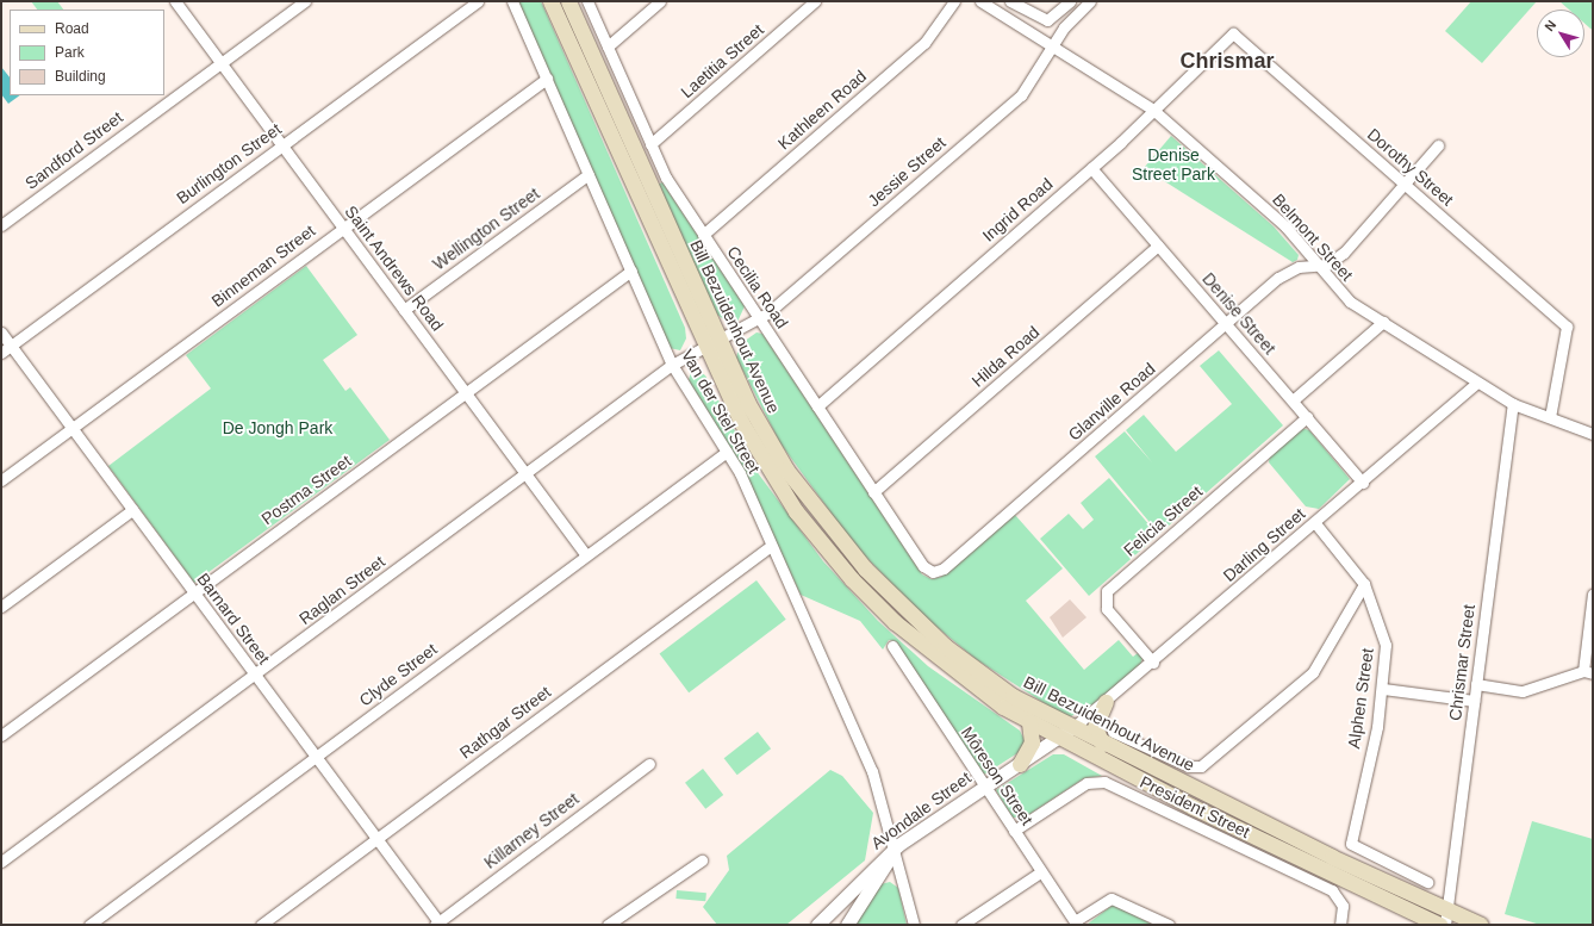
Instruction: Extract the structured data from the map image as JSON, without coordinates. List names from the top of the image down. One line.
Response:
{"streets":{"main road":["Bill Bezuidenhout Avenue"],"street":["Laetitia Street","Kathleen Road","Sandford Street","Burlington Street","Dorothy Street","Jessie Street","Ingrid Road","Wellington Street","Belmont Street","Binneman Street","Saint Andrews Road","Cecilia Road","Denise Street","Hilda Road","Glanville Road","Van der Stel Street","Postma Street","Felicia Street","Darling Street","Raglan Street","Barnard Street","Chrismar Street","Clyde Street","Alphen Street","Rathgar Street","Môreson Street","President Street","Avondale Street","Killarney Street"]},"crossings":[["Laetitia Street","Cecilia Road"],["Kathleen Road","Cecilia Road"],["Sandford Street","Saint Andrews Road"],["Burlington Street","Saint Andrews Road"],["Burlington Street","Barnard Street"],["Dorothy Street","Ingrid Road"],["Dorothy Street","Belmont Street"],["Dorothy Street","Glanville Road"],["Jessie Street","Belmont Street"],["Jessie Street","Cecilia Road"],["Jessie Street","Bill Bezuidenhout Avenue"],["Jessie Street","Raglan Street"],["Ingrid Road","Belmont Street"],["Ingrid Road","Cecilia Road"],["Ingrid Road","Denise Street"],["Wellington Street","Saint Andrews Road"],["Wellington Street","Van der Stel Street"],["Belmont Street","Glanville Road"],["Belmont Street","Darling Street"],["Belmont Street","Chrismar Street"],["Binneman Street","Saint Andrews Road"],["Binneman Street","Van der Stel Street"],["Binneman Street","Barnard Street"],["Saint Andrews Road","Postma Street"],["Saint Andrews Road","Raglan Street"],["Saint Andrews Road","Clyde Street"],["Cecilia Road","Hilda Road"],["Cecilia Road","Glanville Road"],["Denise Street","Hilda Road"],["Denise Street","Glanville Road"],["Denise Street","Felicia Street"],["Denise Street","Darling Street"],["Bill Bezuidenhout Avenue","Darling Street"],["Bill Bezuidenhout Avenue","Raglan Street"],["Bill Bezuidenhout Avenue","Chrismar Street"],["Bill Bezuidenhout Avenue","Avondale Street"],["Van der Stel Street","Postma Street"],["Van der Stel Street","Raglan Street"],["Van der Stel Street","Clyde Street"],["Van der Stel Street","Rathgar Street"],["Van der Stel Street","Avondale Street"],["Postma Street","Barnard Street"],["Felicia Street","Darling Street"],["Darling Street","Alphen Street"],["Darling Street","Avondale Street"],["Raglan Street","Barnard Street"],["Barnard Street","Clyde Street"],["Barnard Street","Rathgar Street"],["Barnard Street","Killarney Street"],["Môreson Street","President Street"],["Môreson Street","Avondale Street"]],"districts":["Chrismar"],"parks":["Denise Street Park","De Jongh Park"],"legend":["Road","Park","Building"],"north":"top left"}
